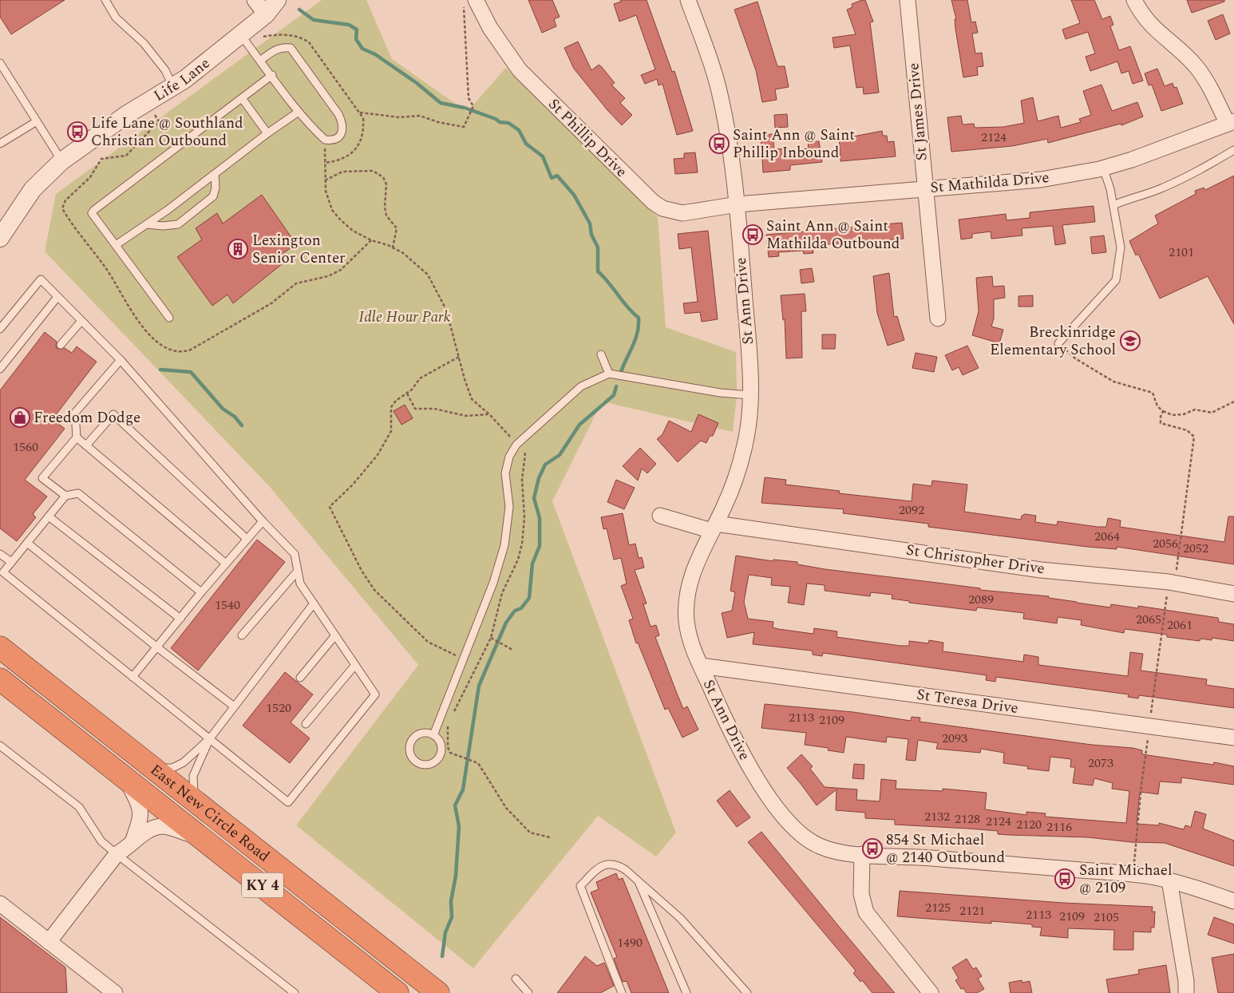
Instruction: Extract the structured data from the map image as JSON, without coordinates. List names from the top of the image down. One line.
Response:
{"streets":{"highway":["East New Circle Road","KY 4"],"street":["Life Lane","St James Drive","St Phillip Drive","St Mathilda Drive","St Ann Drive","St Christopher Drive","St Teresa Drive"]},"crossings":[["St James Drive","St Mathilda Drive"],["St Phillip Drive","St Mathilda Drive"],["St Phillip Drive","St Ann Drive"],["St Mathilda Drive","St Ann Drive"],["St Ann Drive","St Christopher Drive"],["St Ann Drive","St Teresa Drive"]],"parks":["Idle Hour Park"],"places":{"bus stop":["Life Lane @ Southland Christian Outbound","Saint Ann @ Saint Phillip Inbound","Saint Ann @ Saint Mathilda Outbound","854 St Michael @ 2140 Outbound","Saint Michael @ 2109"],"building":["Lexington Senior Center"],"school or university":["Breckinridge Elementary School"],"shop":["Freedom Dodge"]},"house_numbers":["2124","2101","1560","2092","2064","2056","2052","2089","1540","2065","2061","1520","2113","2109","2093","2073","2132","2128","2124","2120","2116","2125","2121","2113","2109","2105","1490"]}
